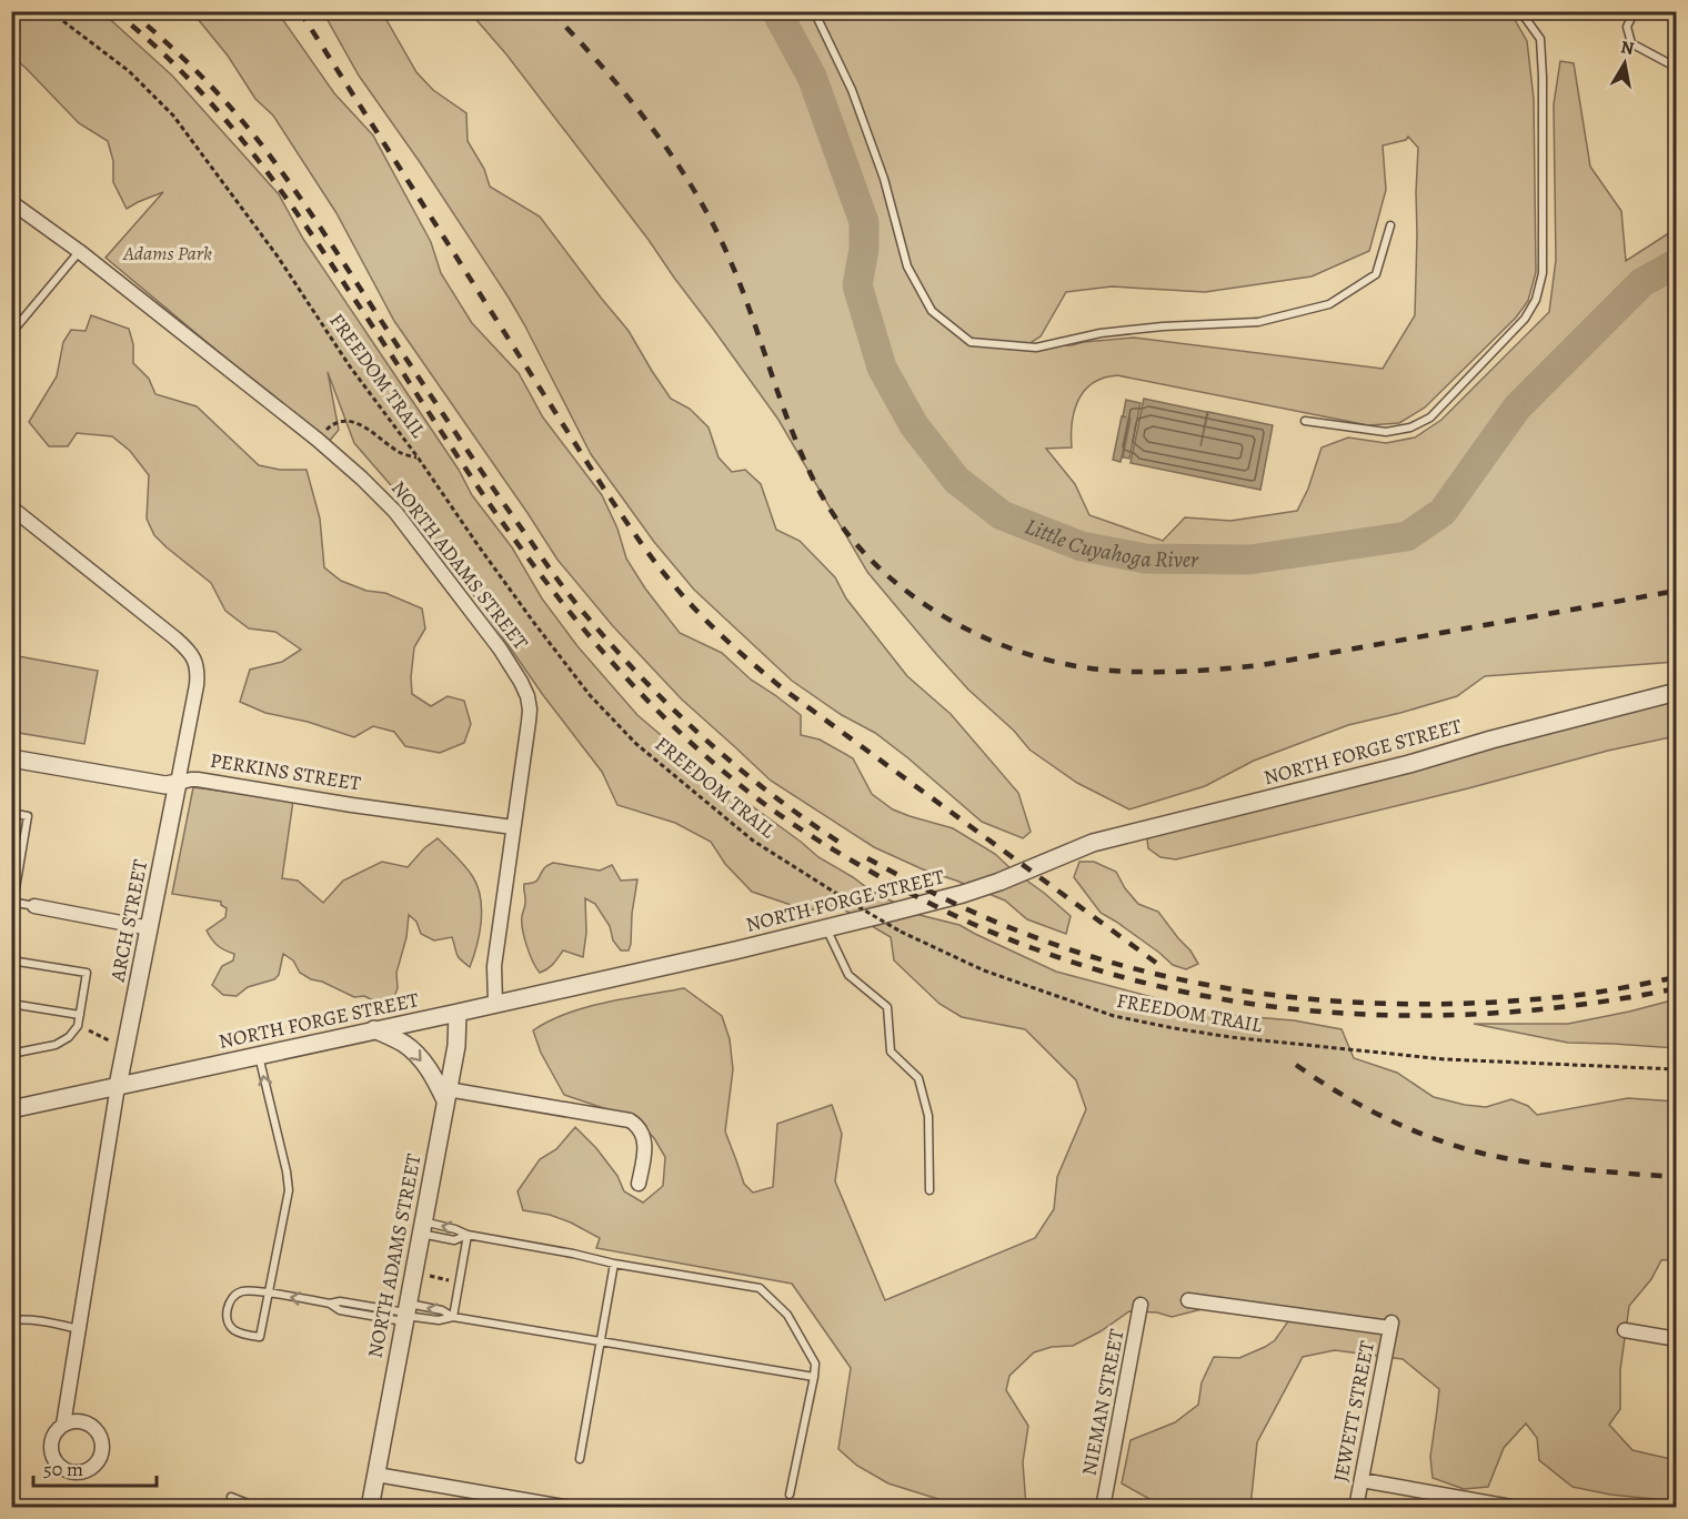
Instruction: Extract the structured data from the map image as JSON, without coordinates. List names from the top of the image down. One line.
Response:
{"streets":{"street":["NORTH ADAMS STREET","NORTH FORGE STREET","PERKINS STREET","ARCH STREET","NIEMAN STREET","JEWETT STREET"],"path":["FREEDOM TRAIL"]},"crossings":[["NORTH ADAMS STREET","NORTH FORGE STREET"],["NORTH ADAMS STREET","PERKINS STREET"],["NORTH FORGE STREET","ARCH STREET"],["PERKINS STREET","ARCH STREET"]],"water":["Little Cuyahoga River"],"parks":["Adams Park"],"scale_bar":"50 m","north":"top"}
